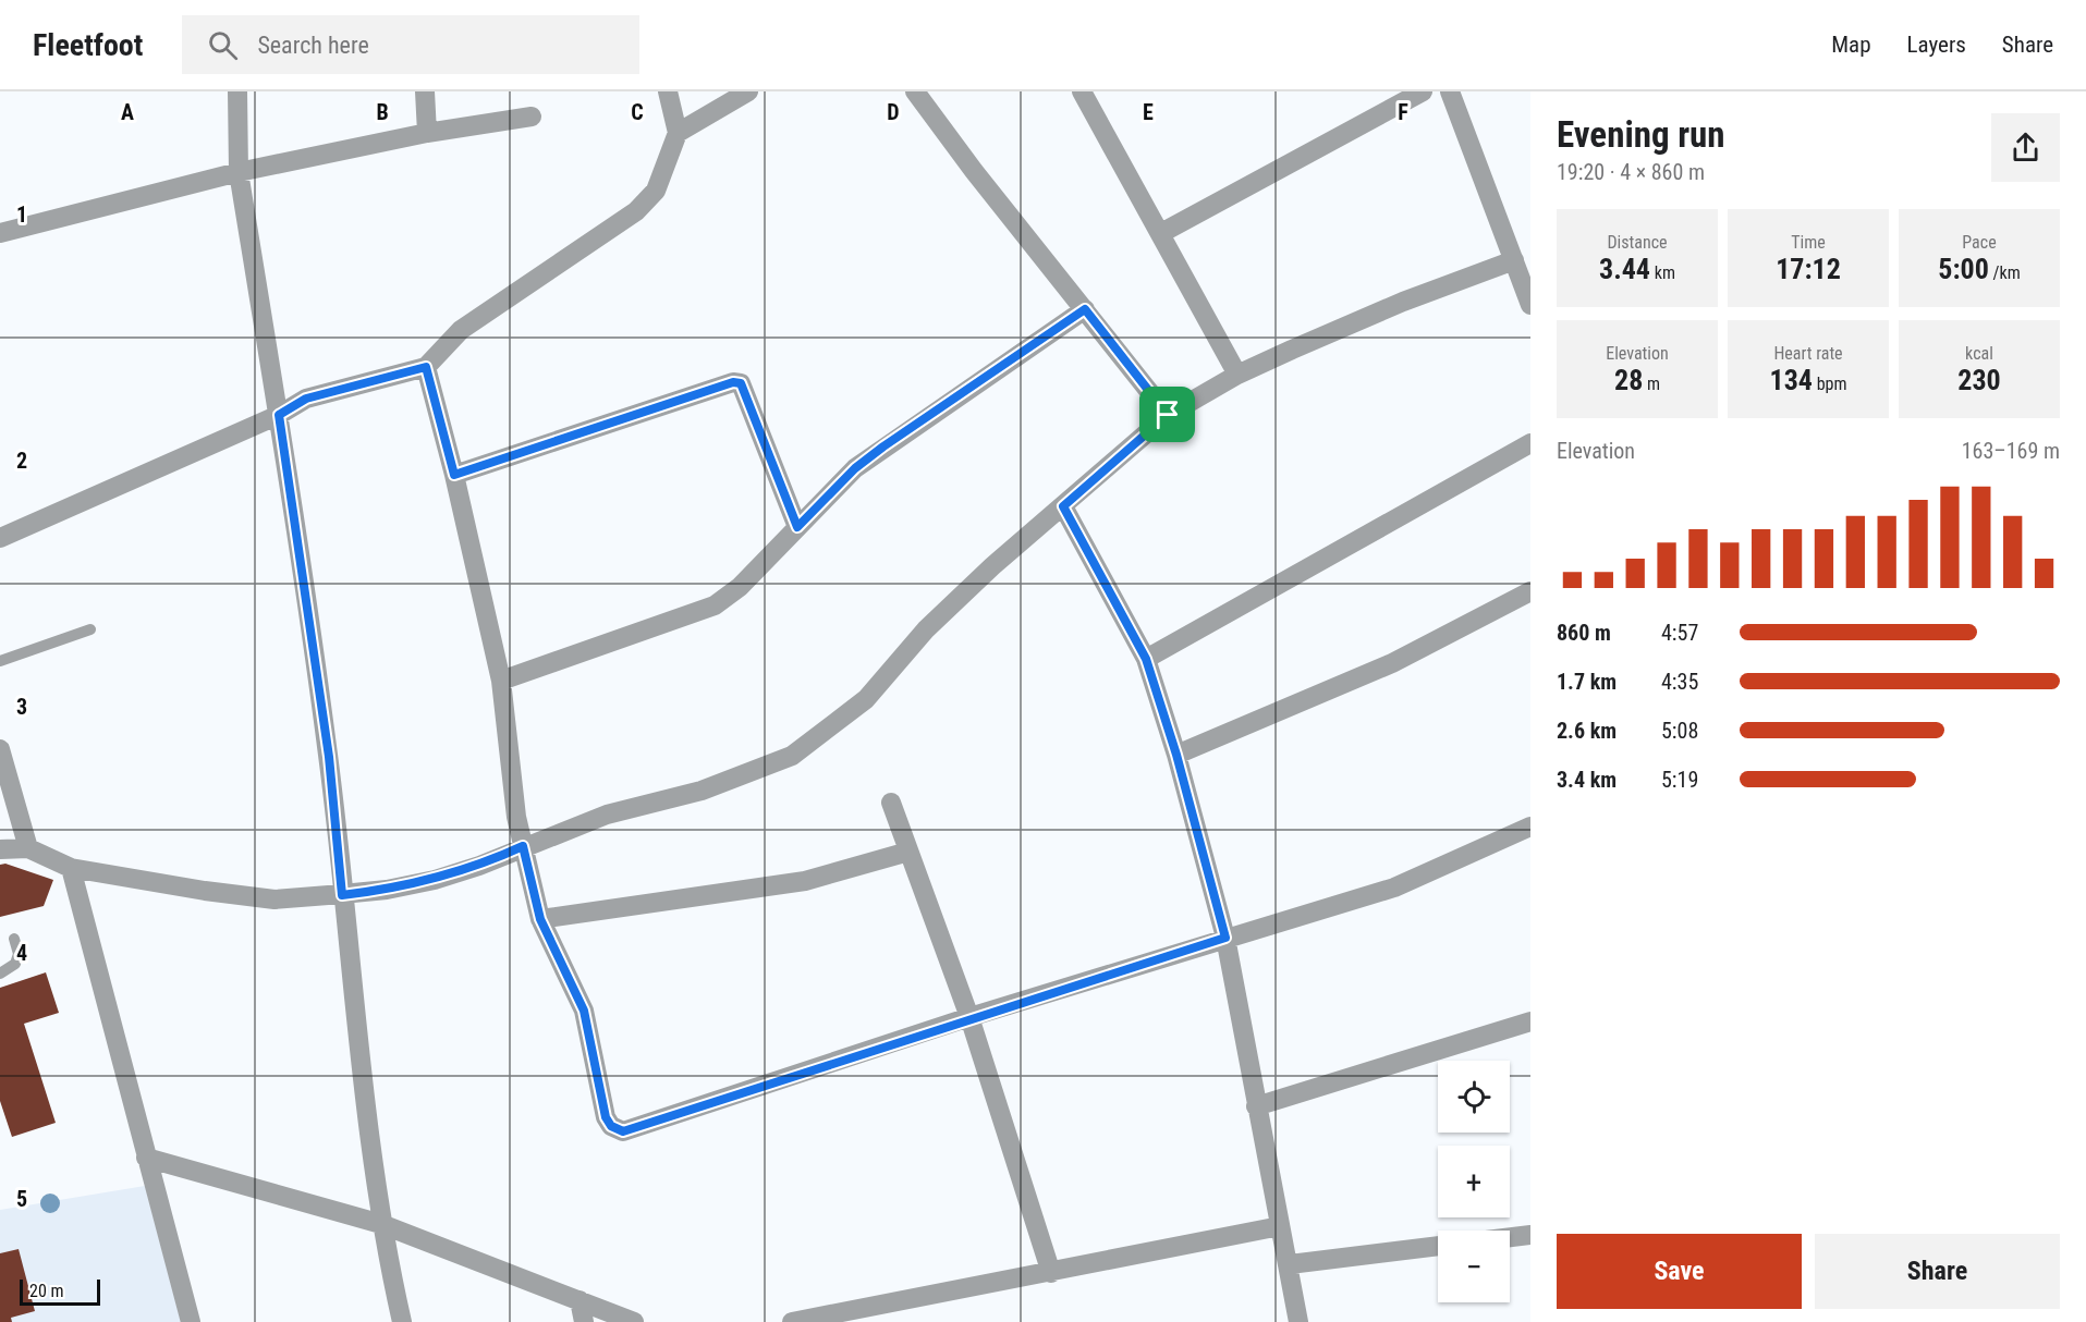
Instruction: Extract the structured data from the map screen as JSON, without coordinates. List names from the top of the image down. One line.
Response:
{"scale_bar":"20 m","page":{"header":"Fleetfoot","search":"Search here","nav":["Map","Layers","Share"],"heading":["Evening run","19:20 · 4 × 860 m"],"stats":[["Distance","3.44 km"],["Time","17:12"],["Pace","5:00 /km"],["Elevation","28 m"],["Heart rate","134 bpm"],["kcal","230"]],"chart":["Elevation","163–169 m"],"list":[{"name":"860 m","note":"4:57"},{"name":"1.7 km","note":"4:35"},{"name":"2.6 km","note":"5:08"},{"name":"3.4 km","note":"5:19"}],"map_buttons":["+","−"],"buttons":["Save","Share"],"scale":"20 m"},"grid":{"columns":["A","B","C","D","E","F"],"rows":["1","2","3","4","5"]}}
